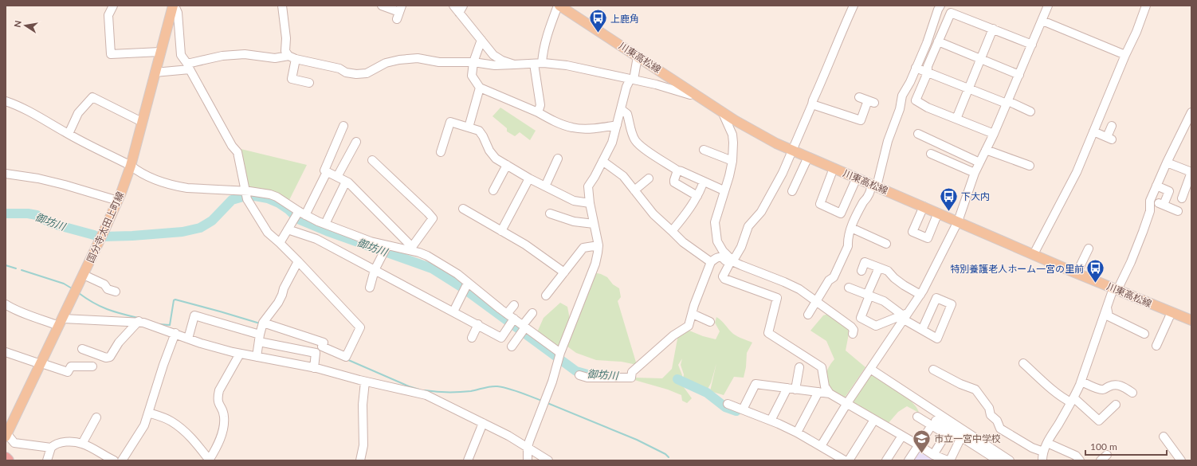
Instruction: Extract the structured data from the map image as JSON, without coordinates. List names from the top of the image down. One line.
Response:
{"streets":{"main road":["川東高松線","国分寺太田上町線"]},"water":["御坊川"],"places":{"bus stop":["上鹿角","下大内","特別養護老人ホーム一宮の里前"],"school or university":["市立一宮中学校"]},"scale_bar":"100 m","north":"left"}
